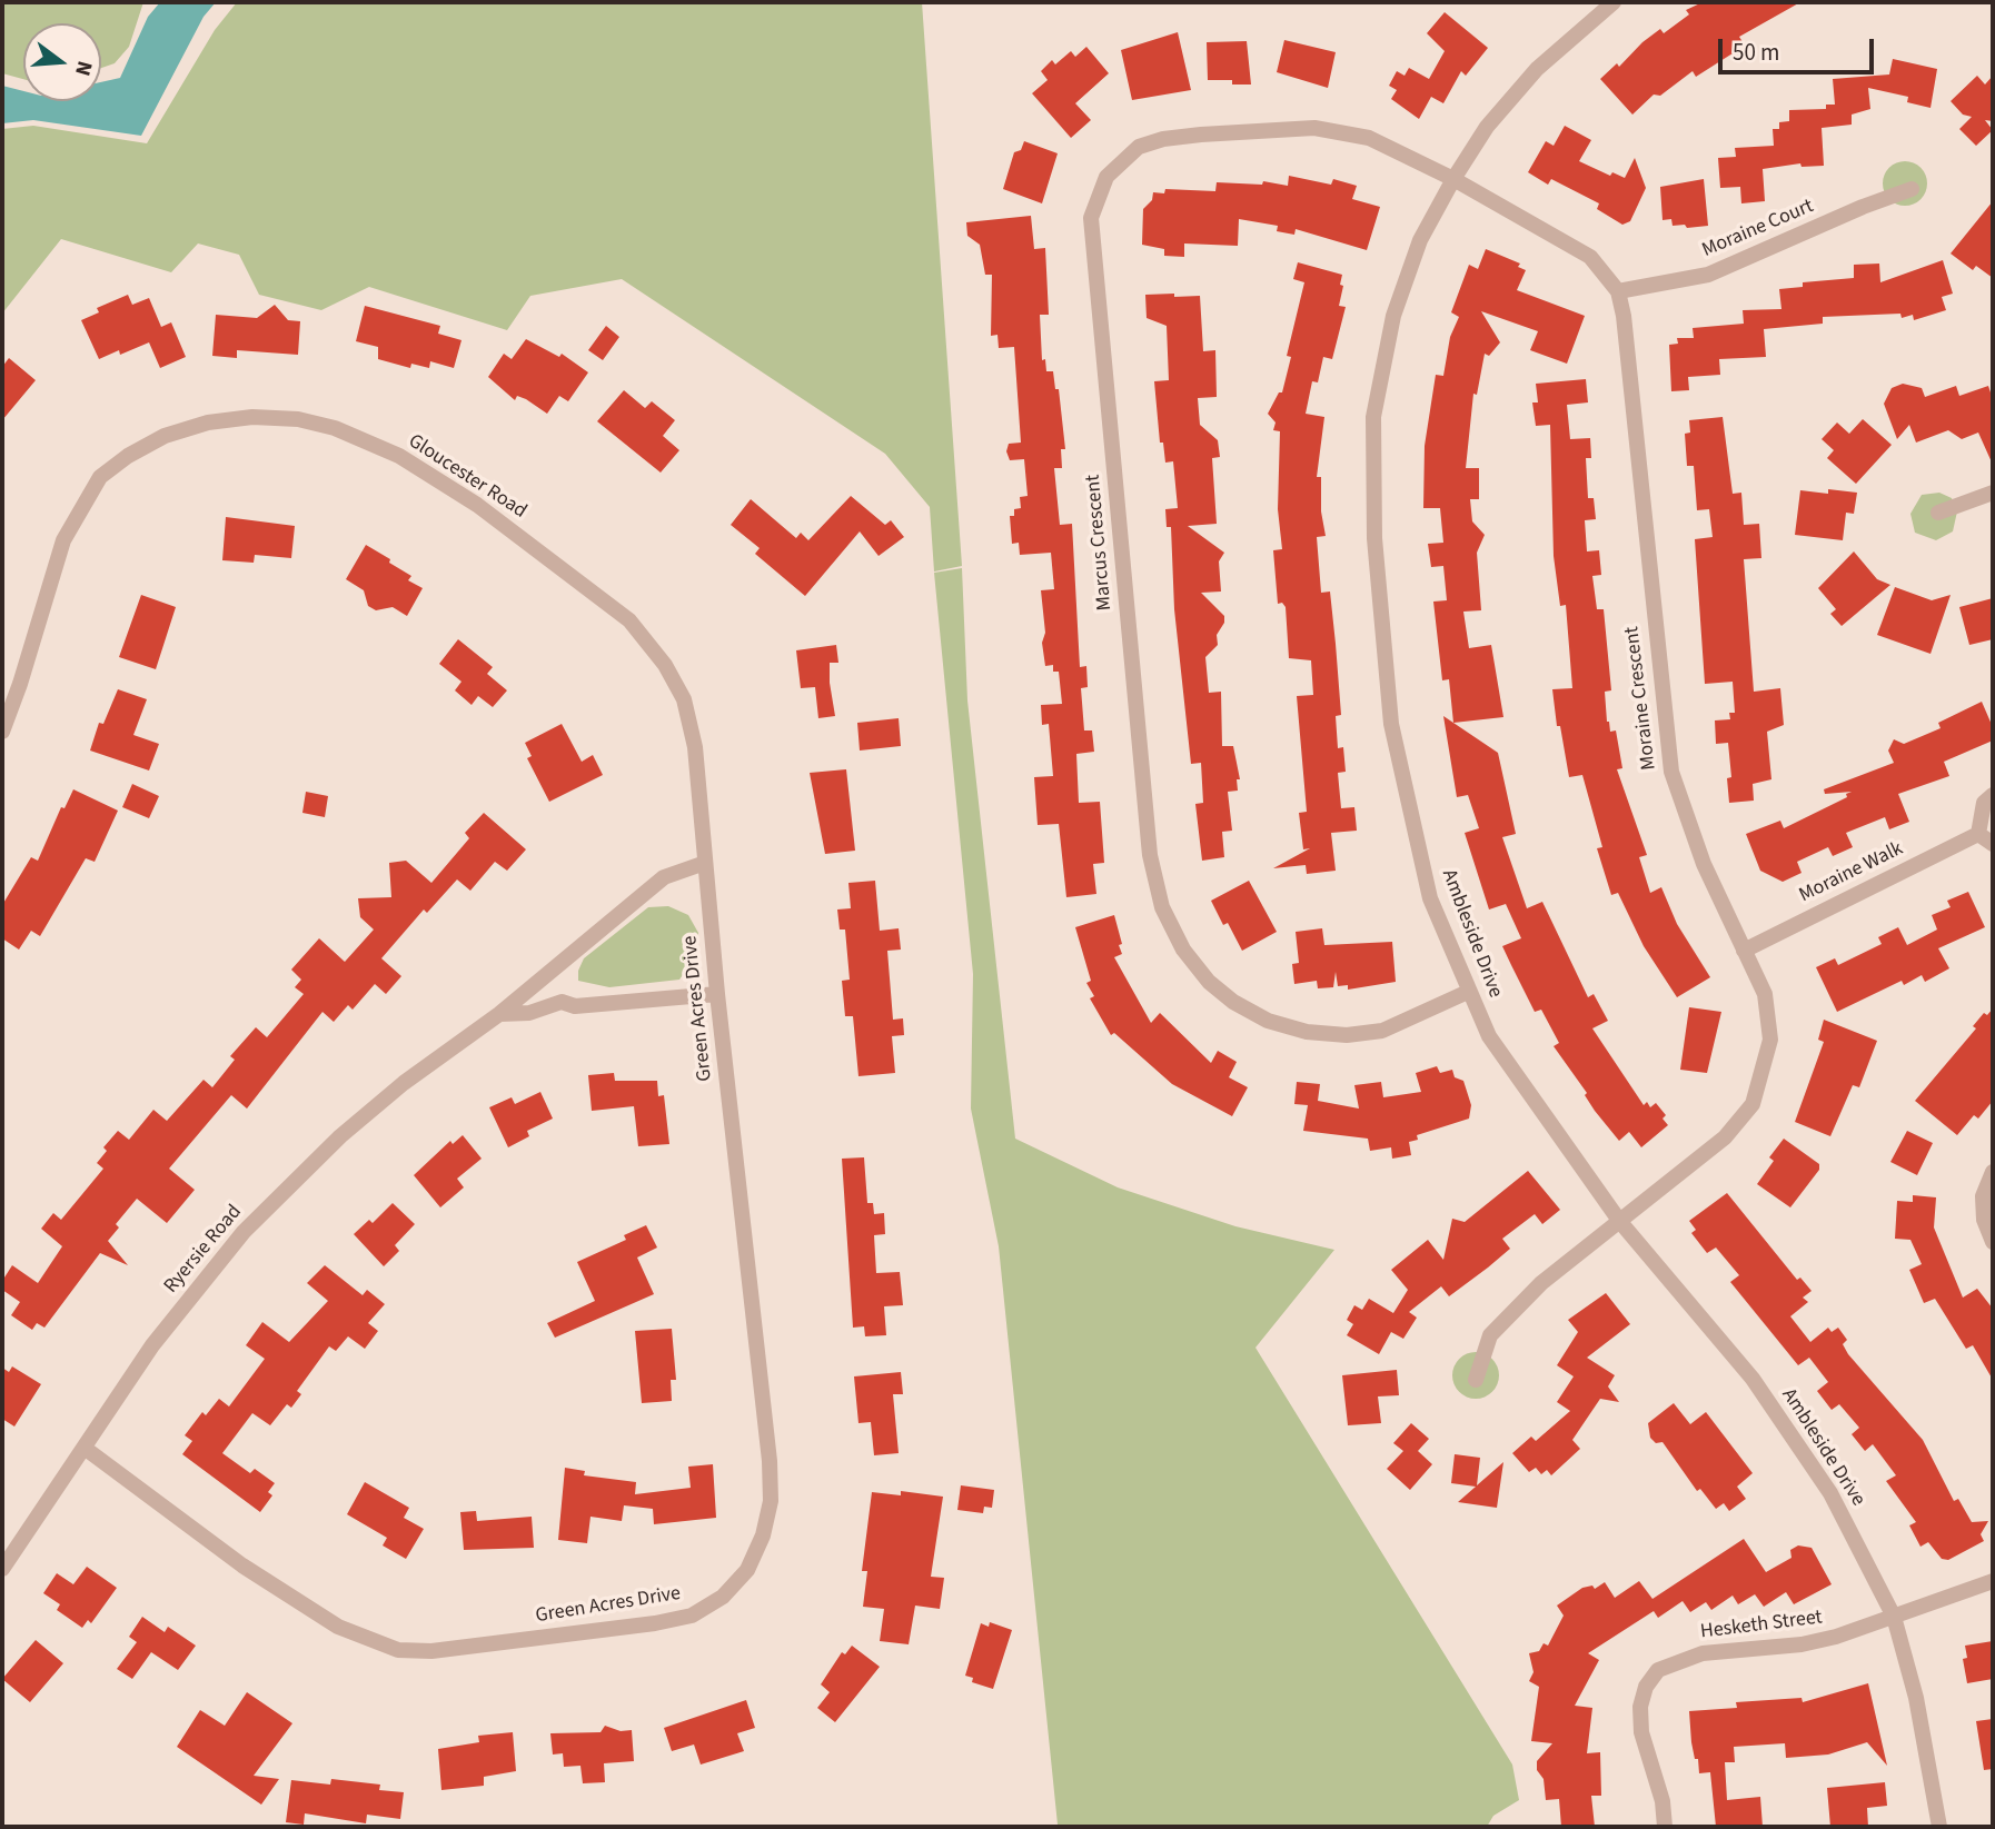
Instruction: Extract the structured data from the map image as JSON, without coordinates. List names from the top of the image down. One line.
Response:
{"streets":{"street":["Moraine Court","Gloucester Road","Marcus Crescent","Moraine Crescent","Moraine Walk","Ambleside Drive","Green Acres Drive","Ryersie Road","Hesketh Street"]},"crossings":[["Moraine Court","Moraine Crescent"],["Gloucester Road","Green Acres Drive"],["Gloucester Road","Ryersie Road"],["Marcus Crescent","Moraine Crescent"],["Marcus Crescent","Ambleside Drive"],["Moraine Crescent","Moraine Walk"],["Moraine Crescent","Ambleside Drive"],["Ambleside Drive","Hesketh Street"],["Green Acres Drive","Ryersie Road"]],"scale_bar":"50 m","north":"right"}
